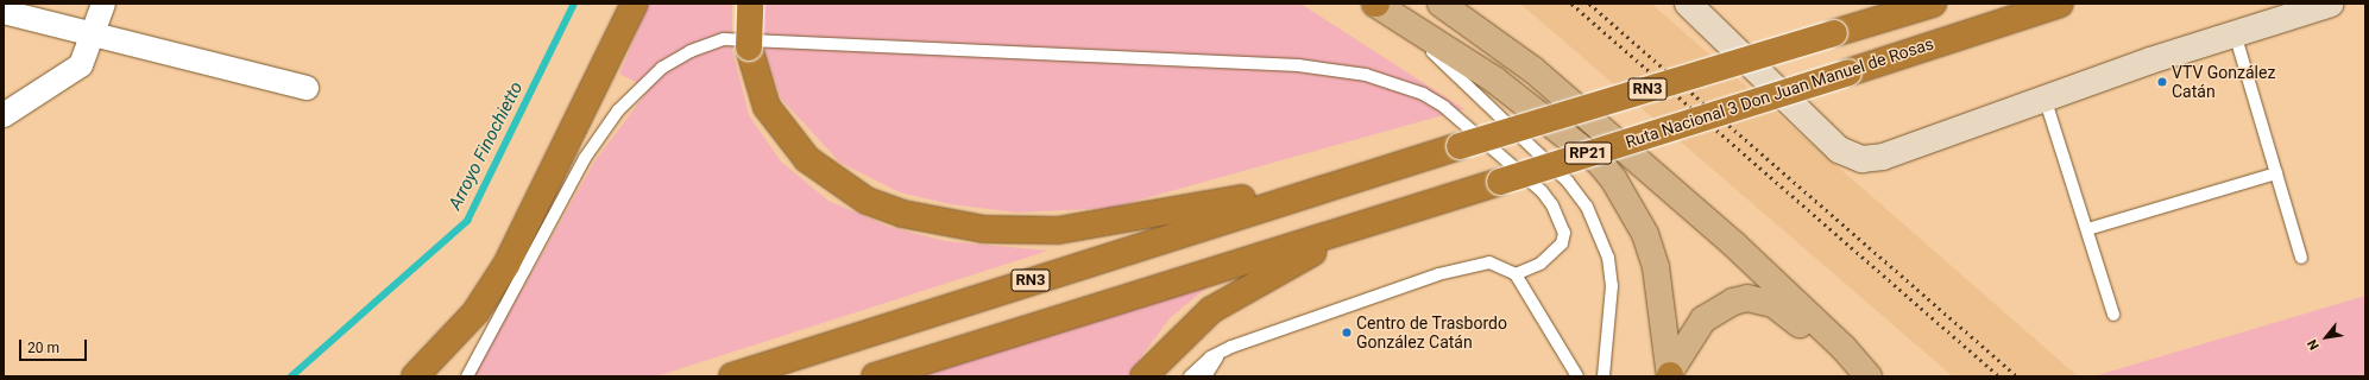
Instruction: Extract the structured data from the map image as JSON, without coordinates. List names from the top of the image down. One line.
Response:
{"streets":{"highway":["RN3","Ruta Nacional 3 Don Juan Manuel de Rosas"],"main road":["RP21"]},"water":["Arroyo Finochietto"],"places":["VTV González Catán","Centro de Trasbordo González Catán"],"scale_bar":"20 m","north":"bottom left"}
